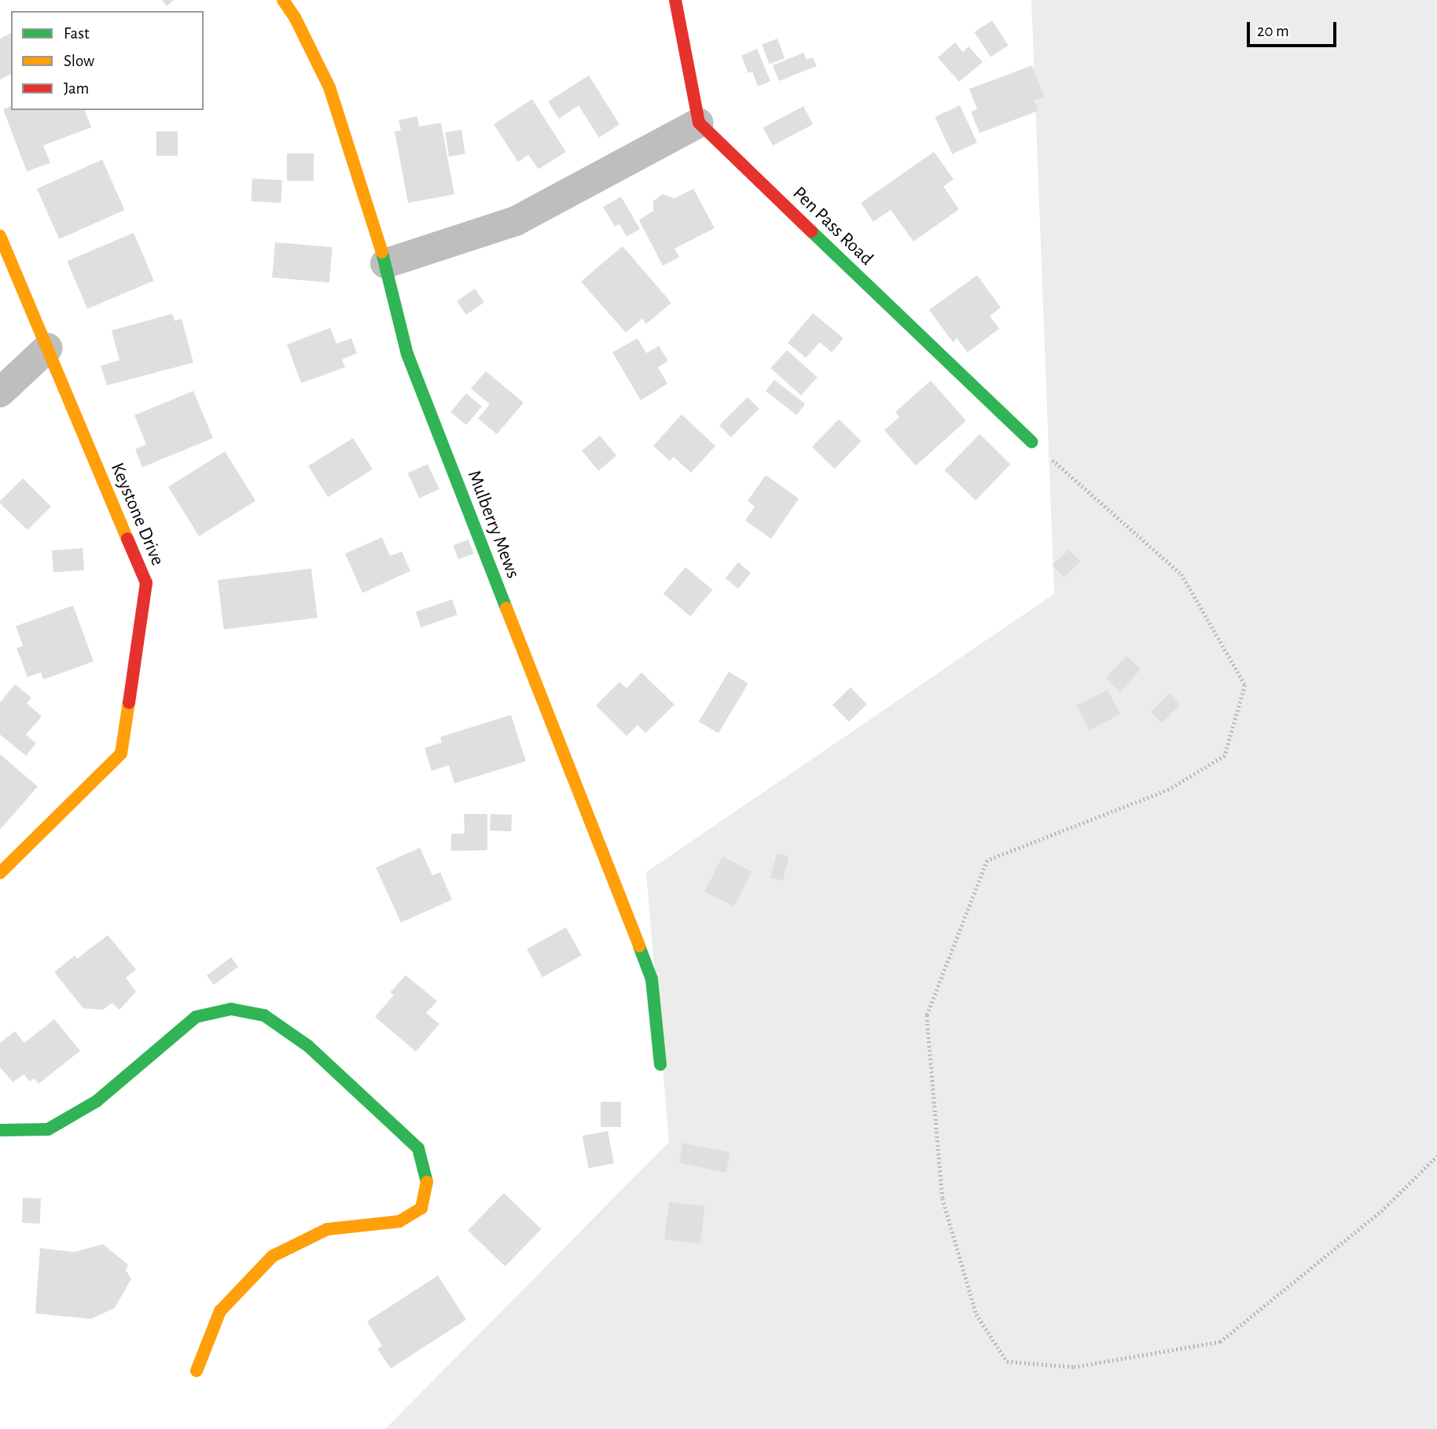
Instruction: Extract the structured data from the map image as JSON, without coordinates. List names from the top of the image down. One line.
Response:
{"streets":{"street":["Pen Pass Road","Keystone Drive","Mulberry Mews"]},"legend":["Fast","Slow","Jam"],"scale_bar":"20 m"}
